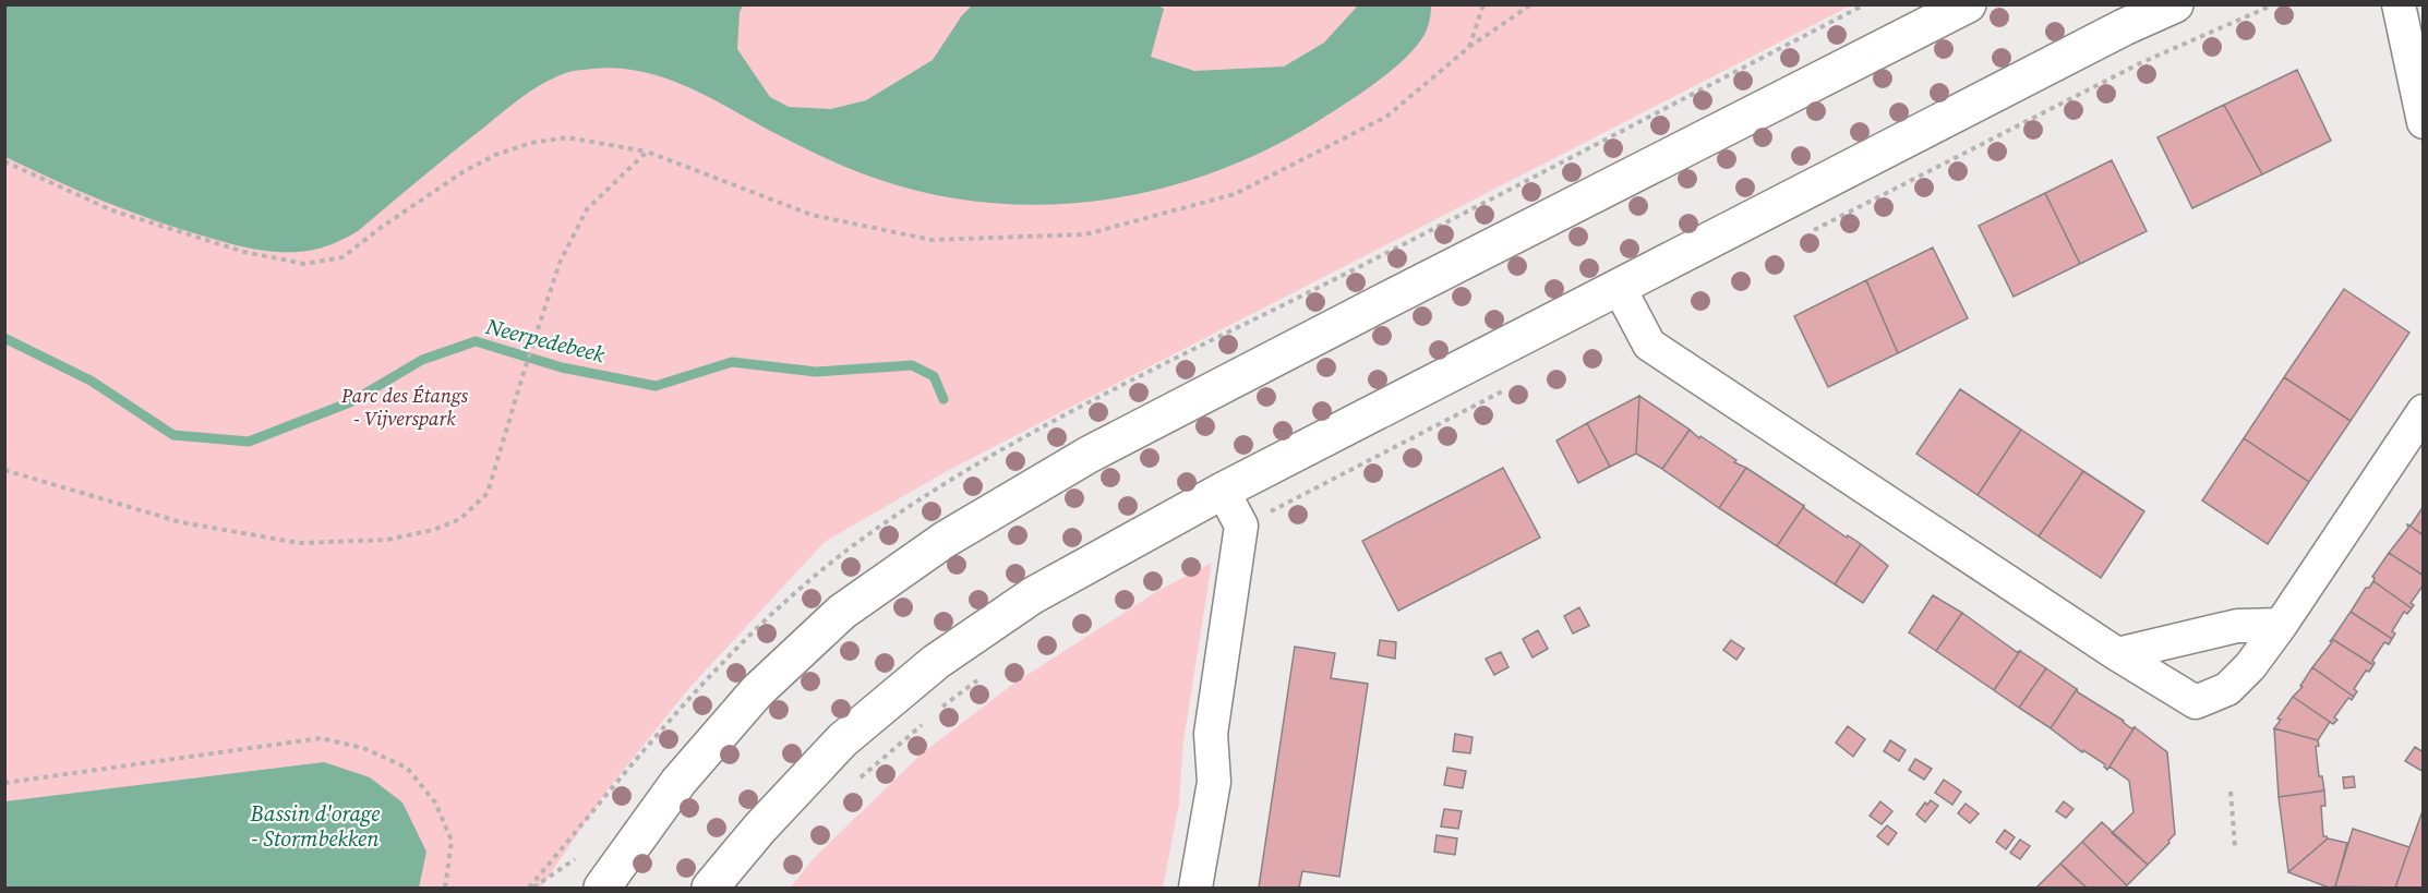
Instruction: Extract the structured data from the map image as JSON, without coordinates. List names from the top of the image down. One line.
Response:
{"water":["Neerpedebeek","Bassin d'orage - Stormbekken"],"parks":["Parc des Étangs - Vijverspark"]}
